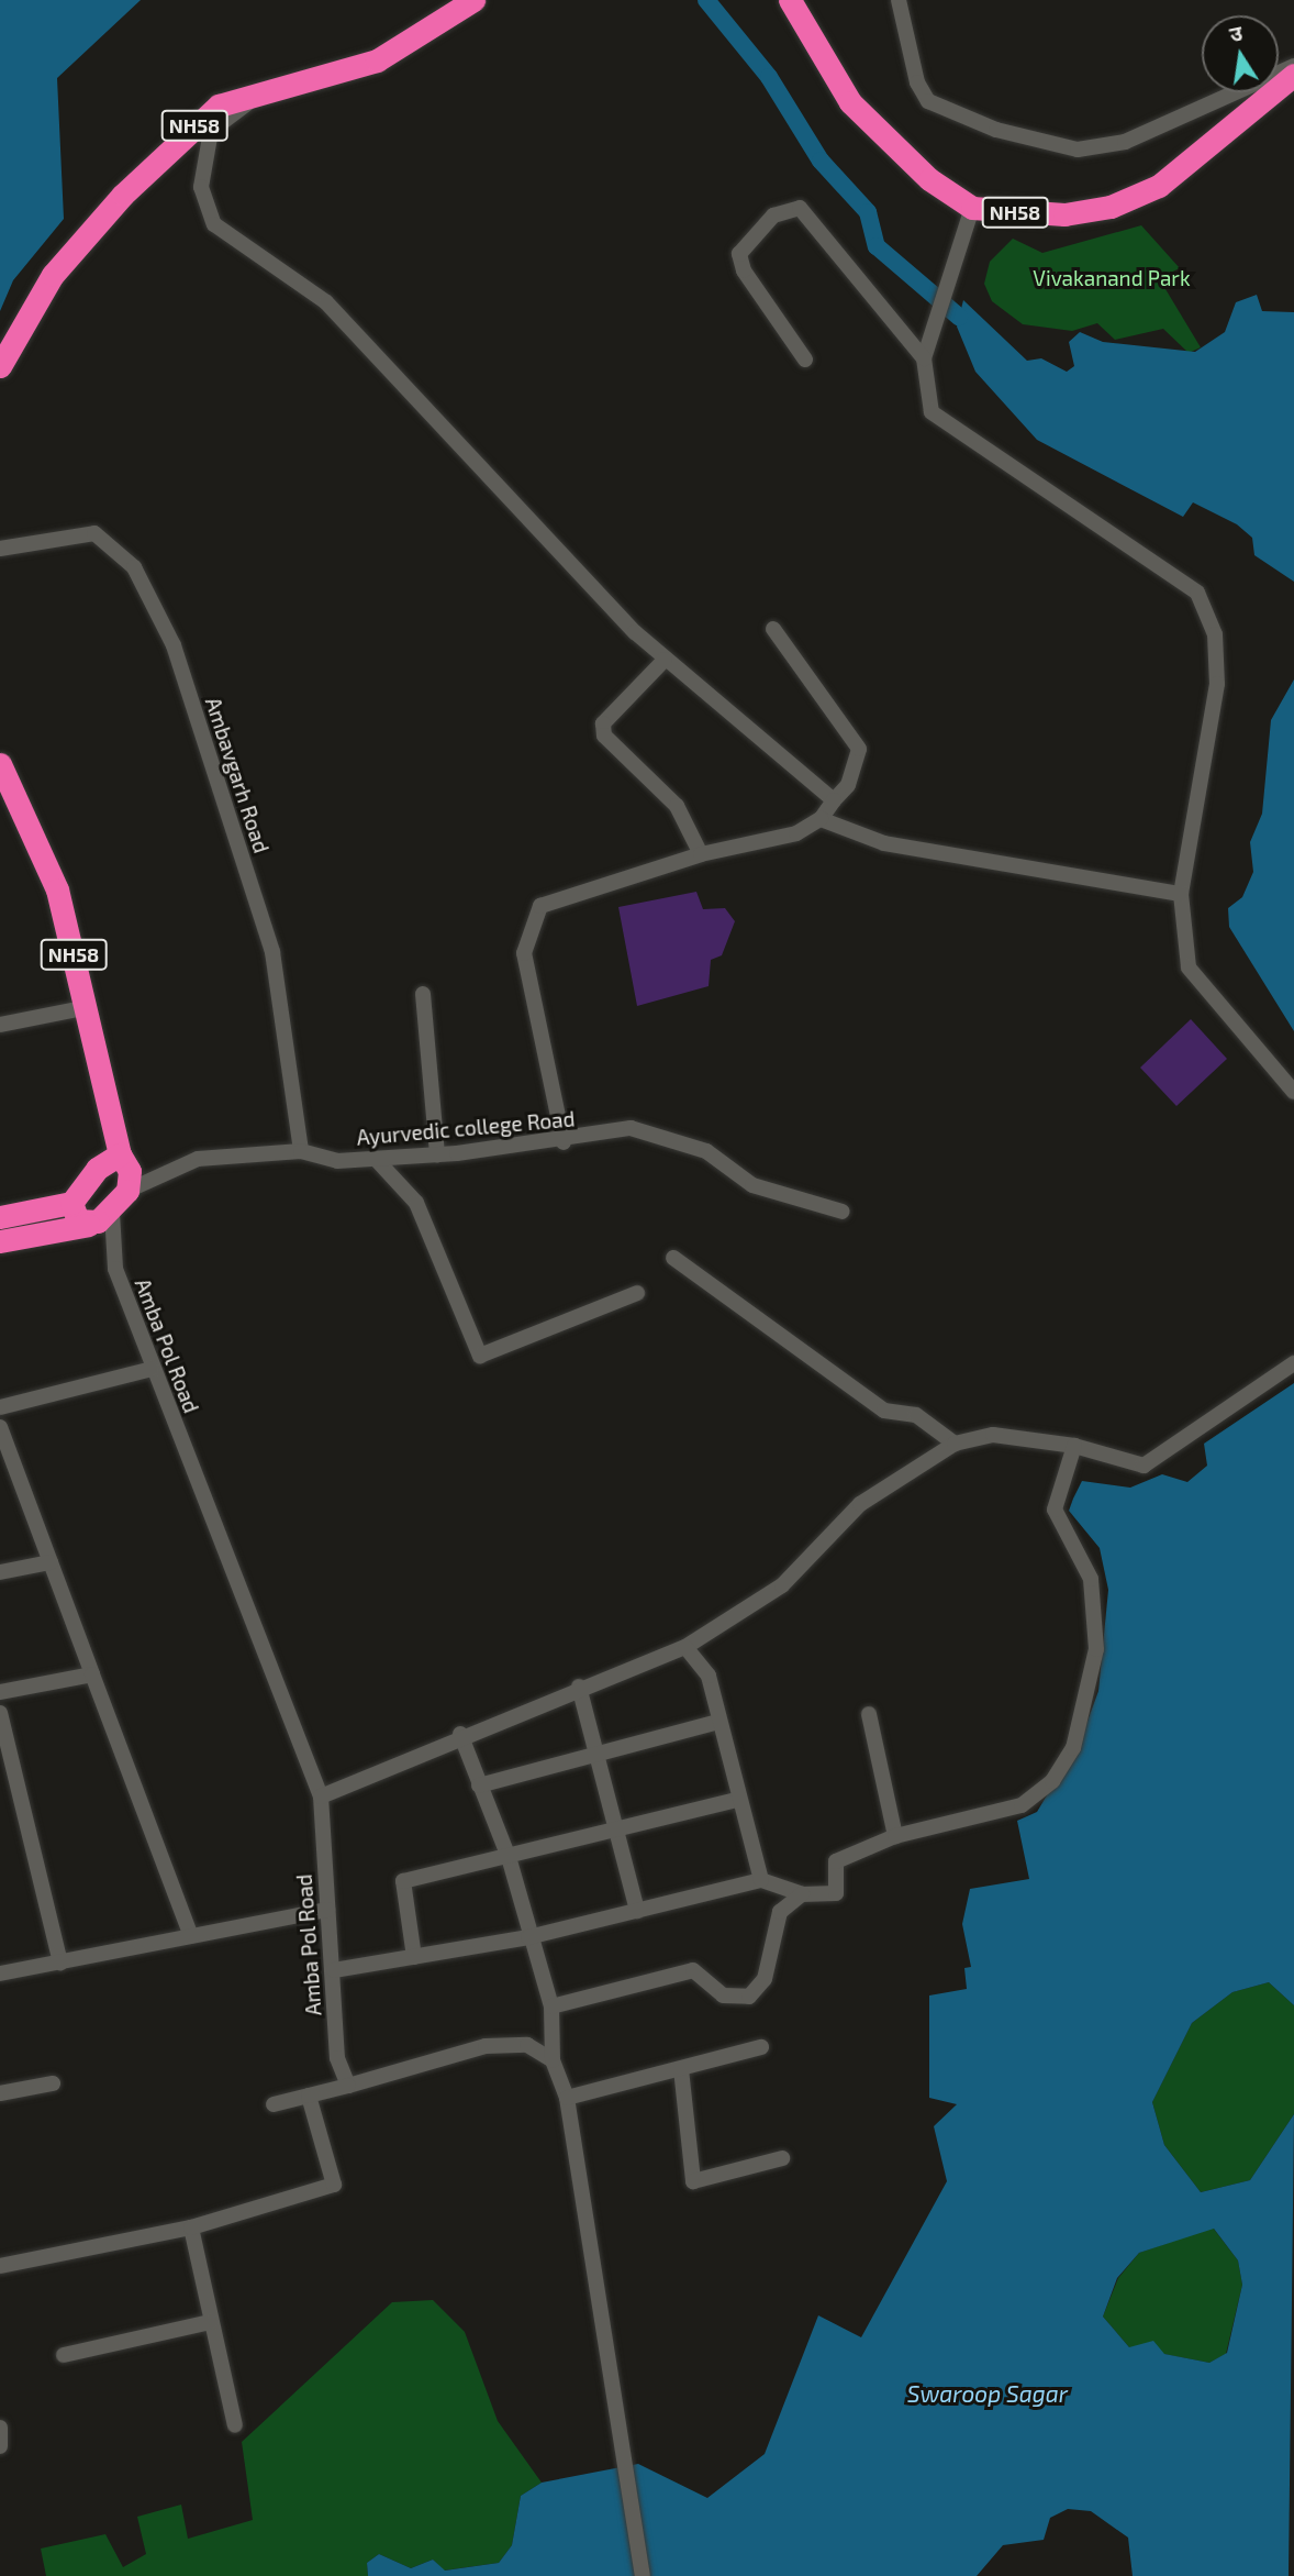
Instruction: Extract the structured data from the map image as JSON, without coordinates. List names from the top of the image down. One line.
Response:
{"streets":{"highway":["NH58"],"street":["Ambavgarh Road","Ayurvedic college Road","Amba Pol Road"]},"crossings":[["NH58","Ayurvedic college Road"],["Ambavgarh Road","Ayurvedic college Road"]],"water":["Swaroop Sagar"],"parks":["Vivakanand Park"],"north":"top"}
